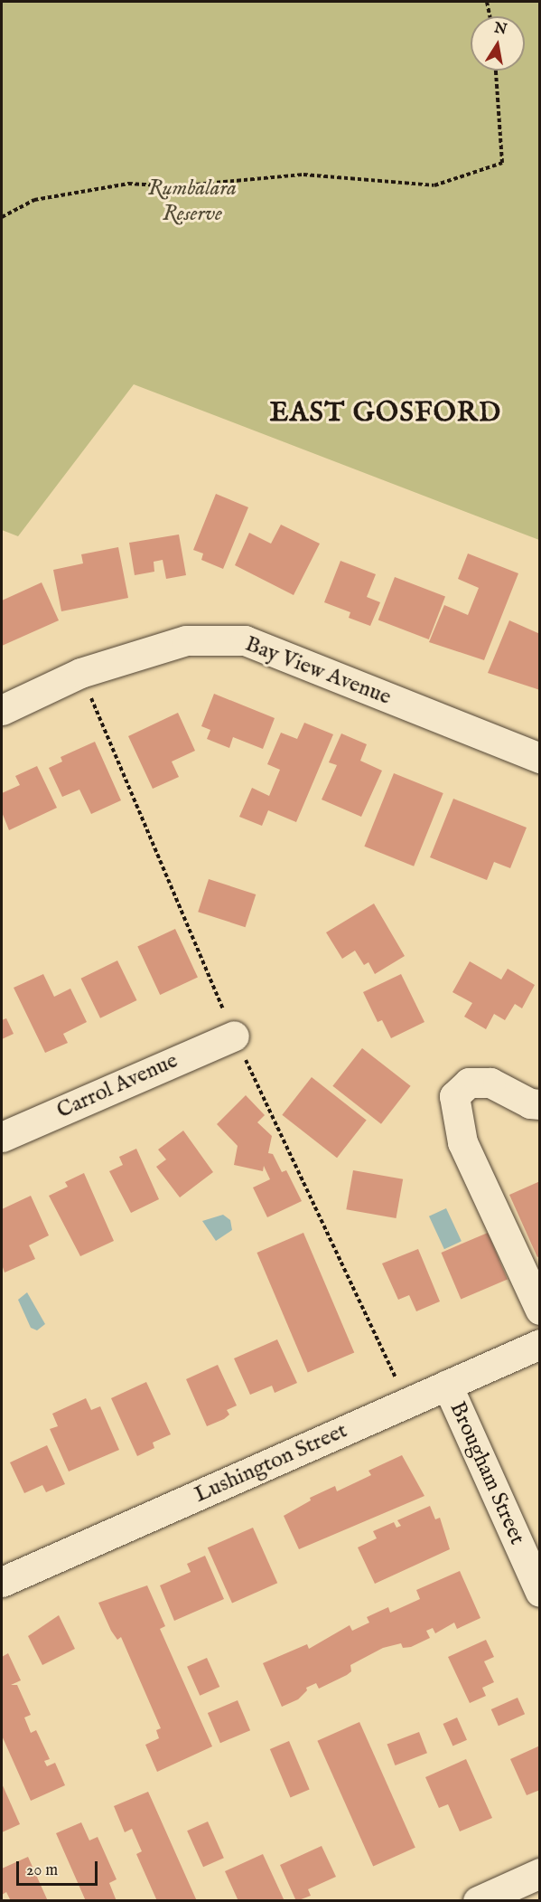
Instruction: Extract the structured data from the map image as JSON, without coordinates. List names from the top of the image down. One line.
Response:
{"streets":{"street":["Bay View Avenue","Carrol Avenue","Lushington Street","Brougham Street"]},"crossings":[["Lushington Street","Brougham Street"]],"districts":["EAST GOSFORD"],"parks":["Rumbalara Reserve"],"scale_bar":"20 m","north":"top"}
